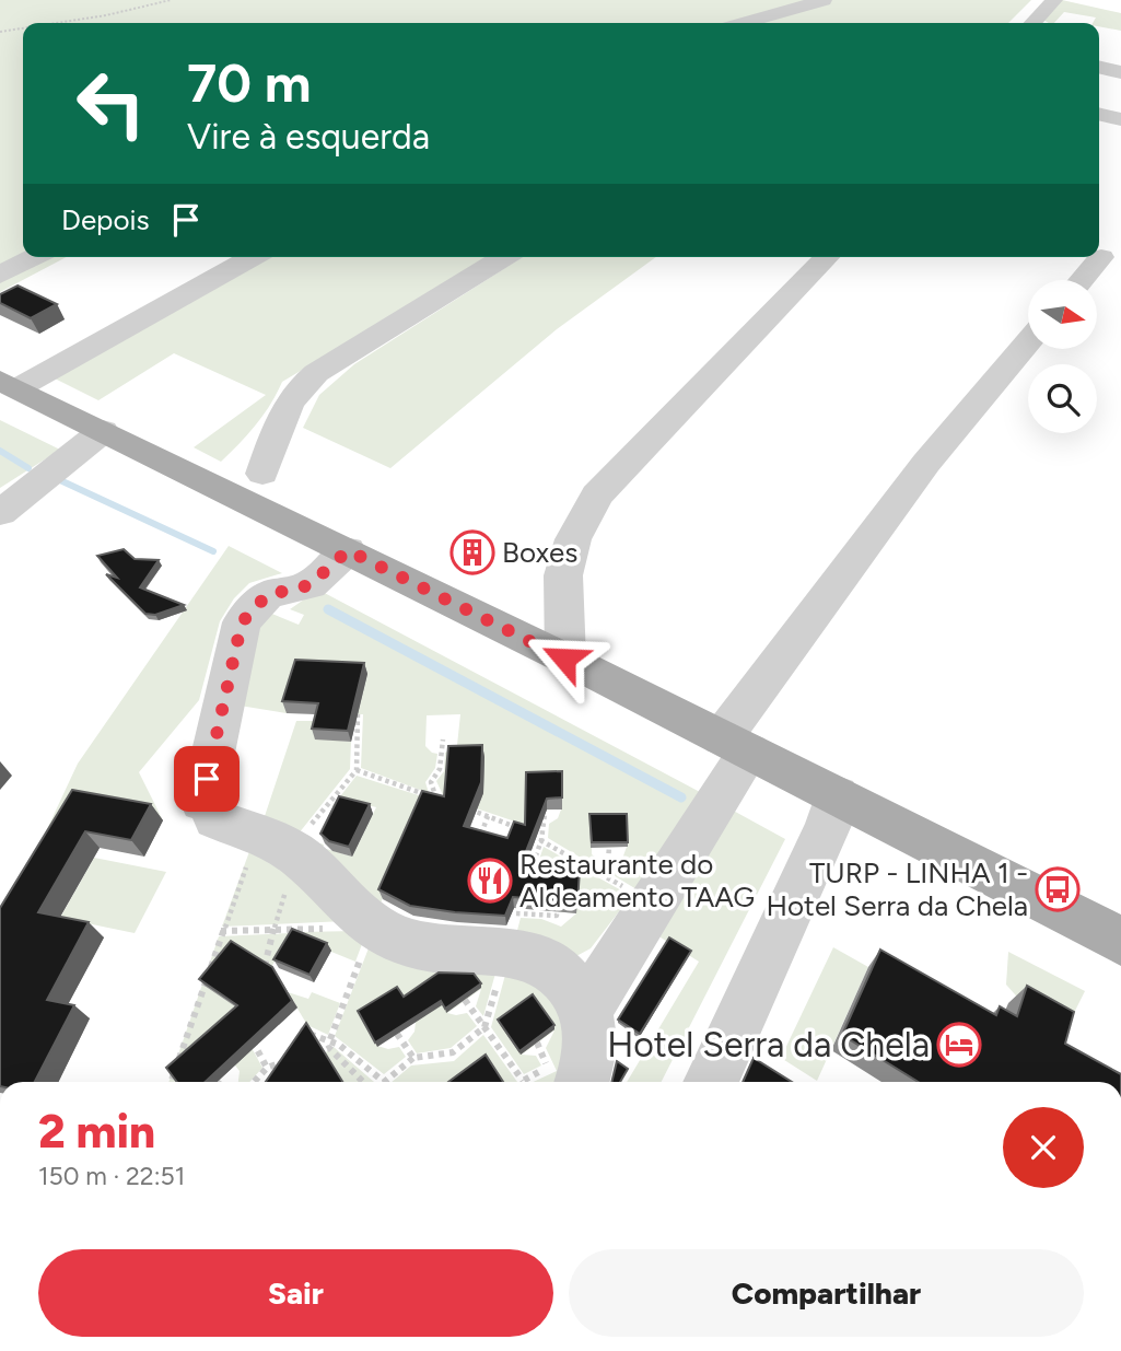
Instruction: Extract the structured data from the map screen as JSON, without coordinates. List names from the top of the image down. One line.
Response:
{"places":{"building":["Boxes"],"restaurant":["Restaurante do Aldeamento TAAG"],"bus stop":["TURP - LINHA 1 - Hotel Serra da Chela"],"hotel":["Hotel Serra da Chela"]},"north":"right","page":{"turn":["70 m","Vire à esquerda"],"then":"Depois","heading":["2 min","150 m · 22:51"],"buttons":["Sair","Compartilhar"]}}
